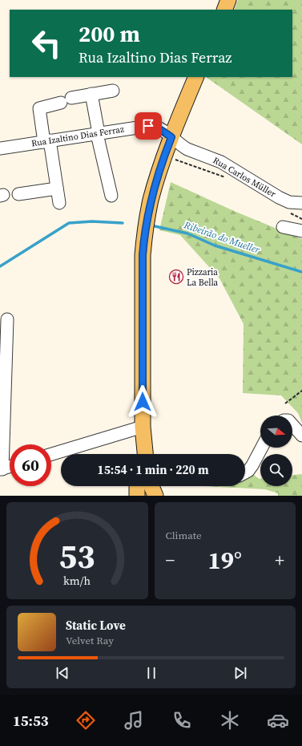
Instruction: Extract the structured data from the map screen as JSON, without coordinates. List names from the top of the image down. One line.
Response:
{"streets":{"street":["Rua Izaltino Dias Ferraz","Rua Carlos Müller"]},"crossings":[["Rua Izaltino Dias Ferraz","Rua Carlos Müller"]],"water":["Ribeirão do Mueller"],"places":{"restaurant":["Pizzaria La Bella"]},"north":"right","page":{"turn":["200 m","Rua Izaltino Dias Ferraz"],"limit":"60","trip":"15:54 · 1 min · 220 m","tile":"Climate","heat":["−","19°","+"],"song":["Static Love","Velvet Ray"],"tabs":"15:53","gauge":["53","km/h"]}}
